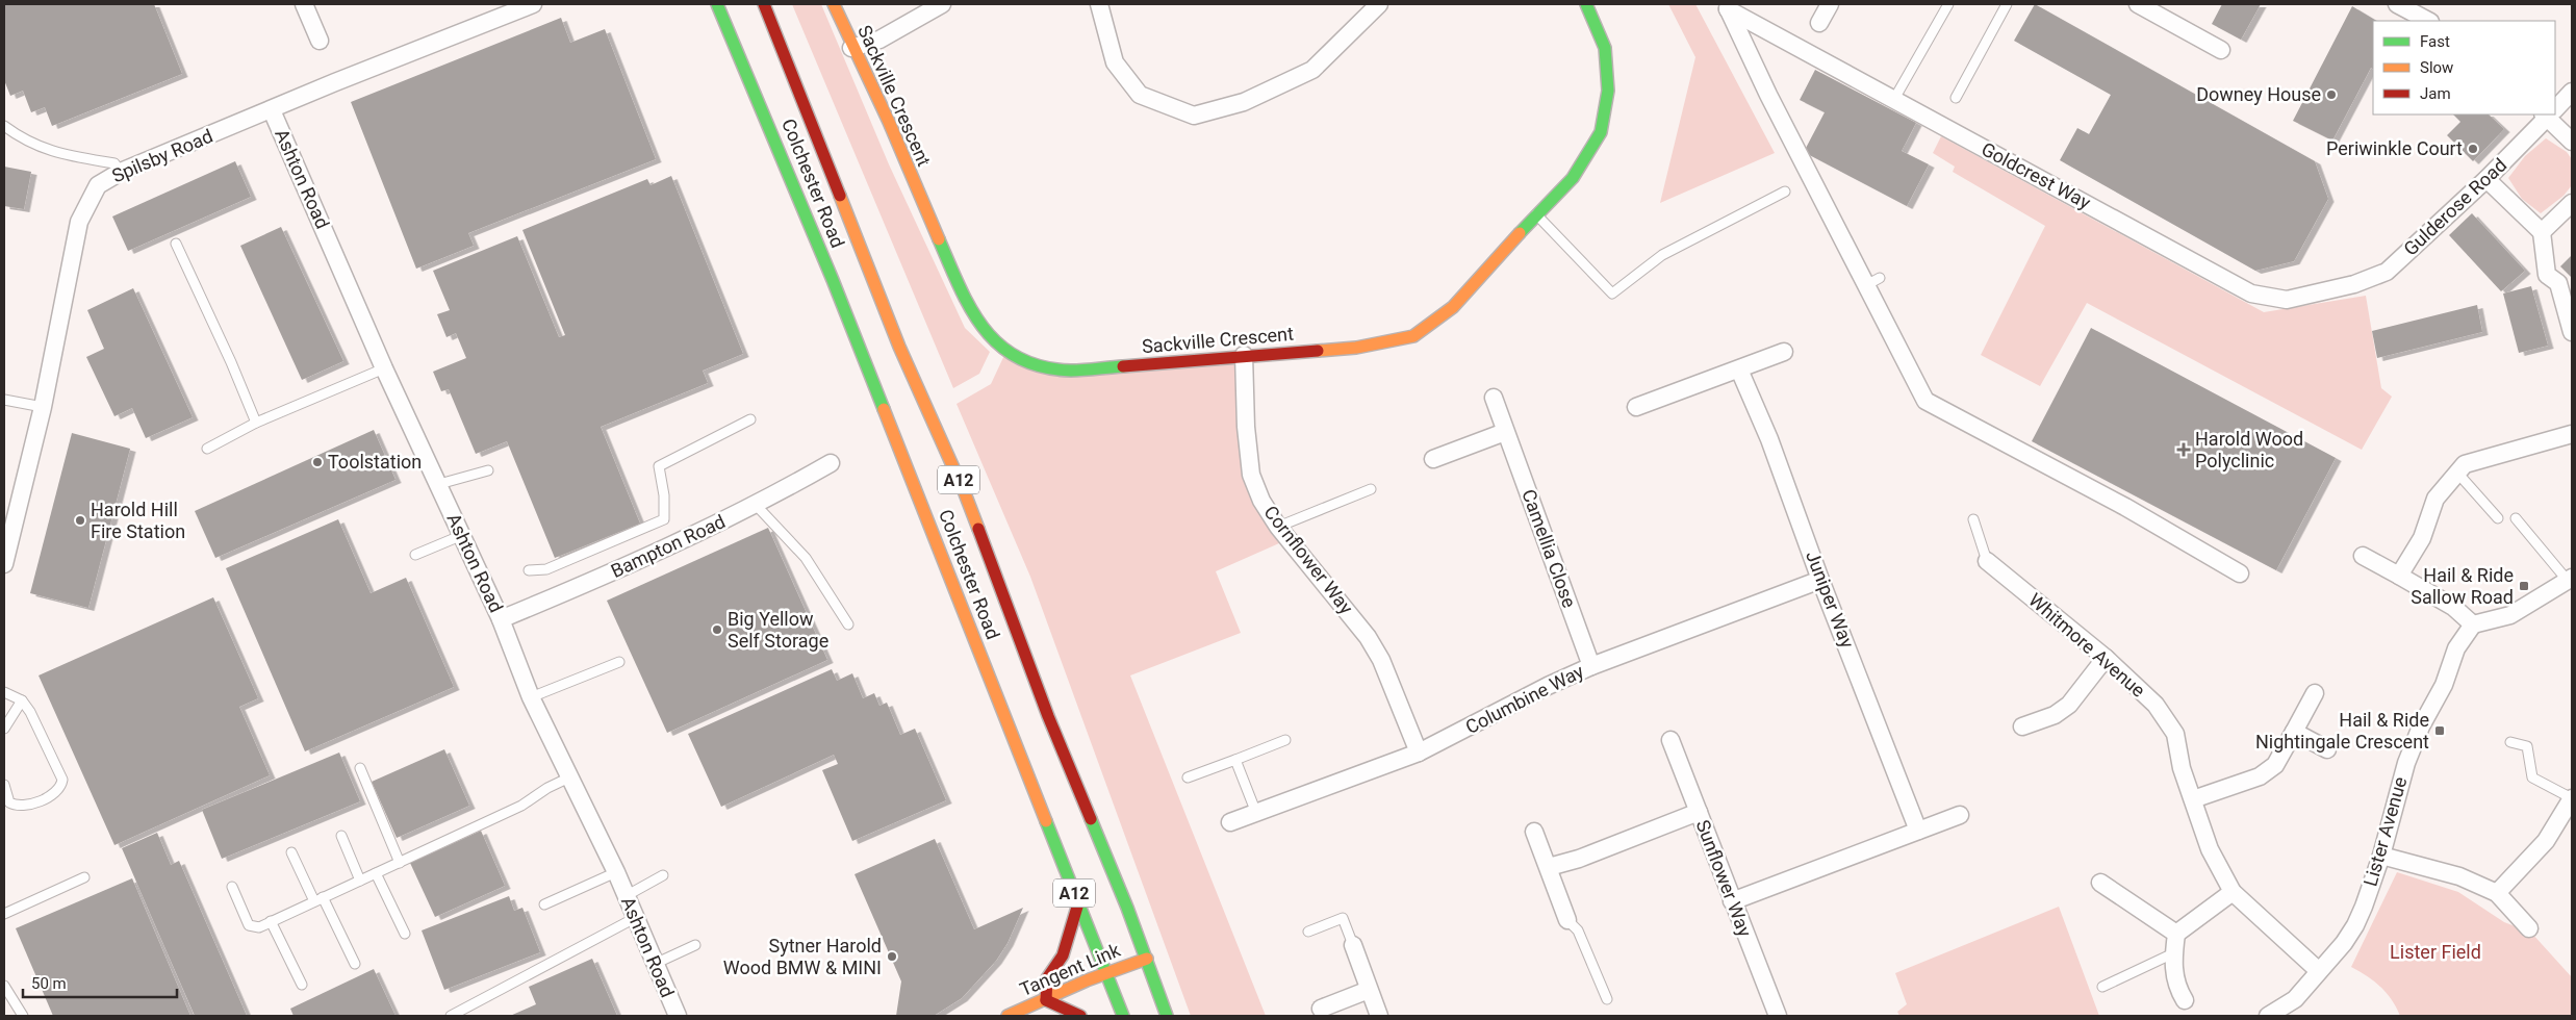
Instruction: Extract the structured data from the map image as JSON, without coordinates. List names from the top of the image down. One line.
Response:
{"streets":{"main road":["Sackville Crescent","Colchester Road","A12","Tangent Link"],"street":["Spilsby Road","Goldcrest Way","Ashton Road","Gulderose Road","Bampton Road","Camellia Close","Cornflower Way","Juniper Way","Whitmore Avenue","Columbine Way","Lister Avenue","Sunflower Way"]},"crossings":[["Sackville Crescent","Cornflower Way"],["Spilsby Road","Ashton Road"],["Goldcrest Way","Gulderose Road"],["Ashton Road","Bampton Road"],["Colchester Road","Tangent Link"],["Camellia Close","Columbine Way"],["Cornflower Way","Columbine Way"],["Juniper Way","Columbine Way"],["Whitmore Avenue","Lister Avenue"]],"parks":["Lister Field"],"places":{"other":["Downey House","Periwinkle Court","Toolstation","Harold Hill Fire Station","Big Yellow Self Storage","Sytner Harold Wood BMW & MINI"],"health":["Harold Wood Polyclinic"],"transit":["Hail & Ride Sallow Road","Hail & Ride Nightingale Crescent"]},"legend":["Fast","Slow","Jam"],"scale_bar":"50 m"}
